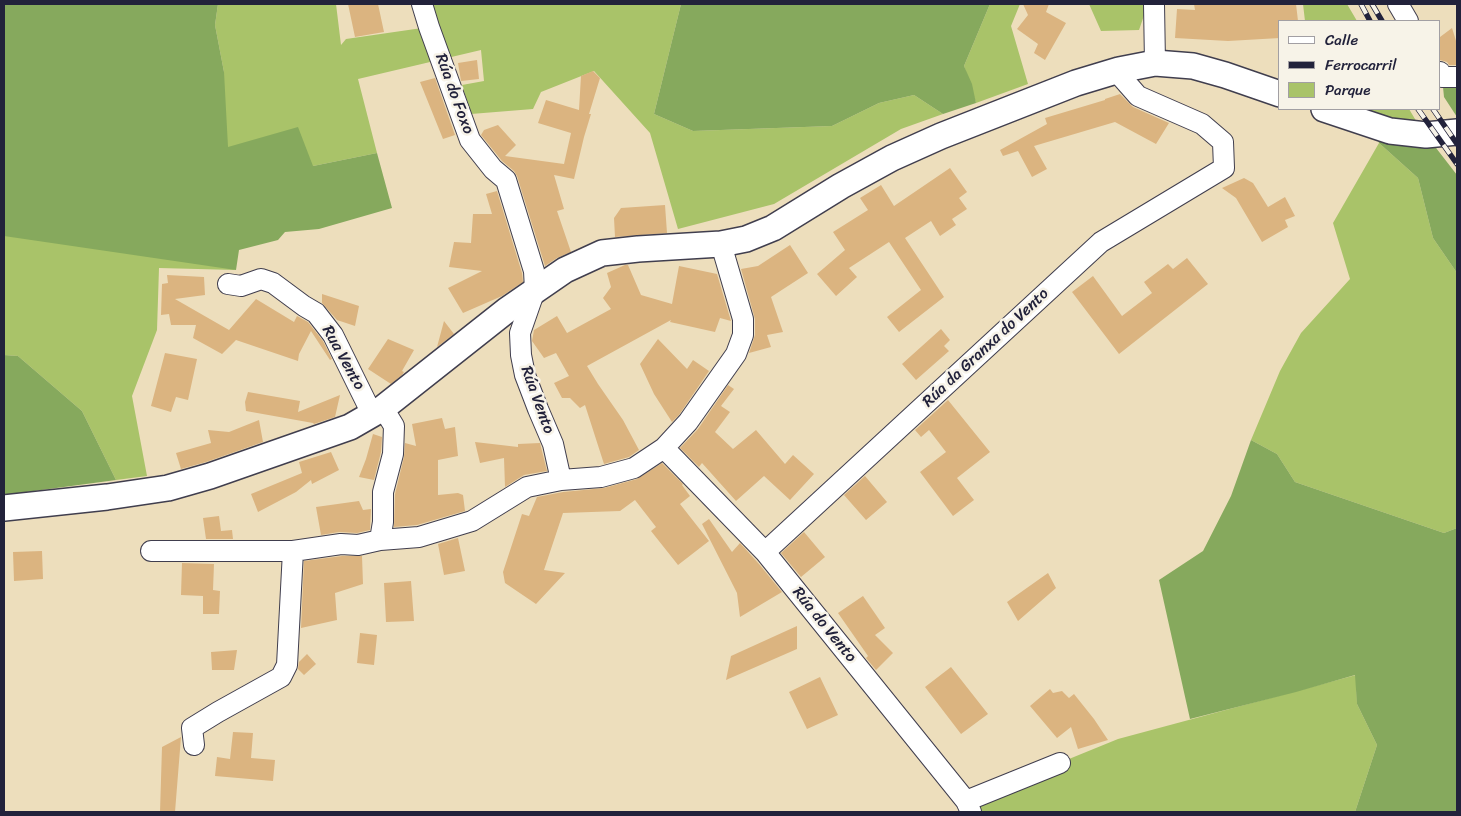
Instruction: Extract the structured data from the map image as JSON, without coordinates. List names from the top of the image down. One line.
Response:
{"streets":{"street":["Rúa do Foxo","Rúa da Granxa do Vento","Rua Vento","Rúa Vento","Rúa do Vento"]},"crossings":[["Rúa do Foxo","Rúa Vento"],["Rúa da Granxa do Vento","Rúa do Vento"]],"legend":["Calle","Ferrocarril","Parque"]}
